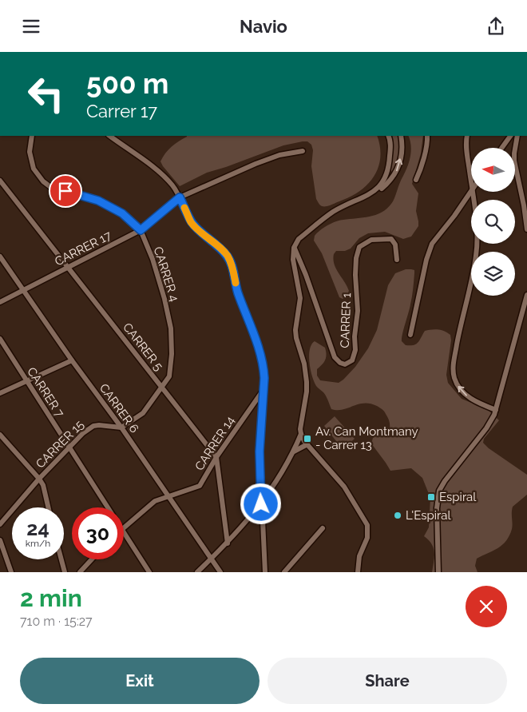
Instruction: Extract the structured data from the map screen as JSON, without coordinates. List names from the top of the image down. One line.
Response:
{"streets":{"street":["CARRER 17","CARRER 4","CARRER 1","CARRER 5","CARRER 7","CARRER 6","CARRER 14","CARRER 15"]},"crossings":[["CARRER 17","CARRER 4"],["CARRER 17","CARRER 5"],["CARRER 17","CARRER 6"],["CARRER 4","CARRER 5"],["CARRER 5","CARRER 14"],["CARRER 7","CARRER 15"],["CARRER 6","CARRER 14"],["CARRER 6","CARRER 15"]],"places":{"transit":["Av. Can Montmany - Carrer 13","Espiral"],"other":["L'Espiral"]},"north":"left","page":{"header":"Navio","turn":["500 m","Carrer 17"],"speed":"24 km/h","limit":"30","heading":["2 min","710 m · 15:27"],"buttons":["Exit","Share"]}}
